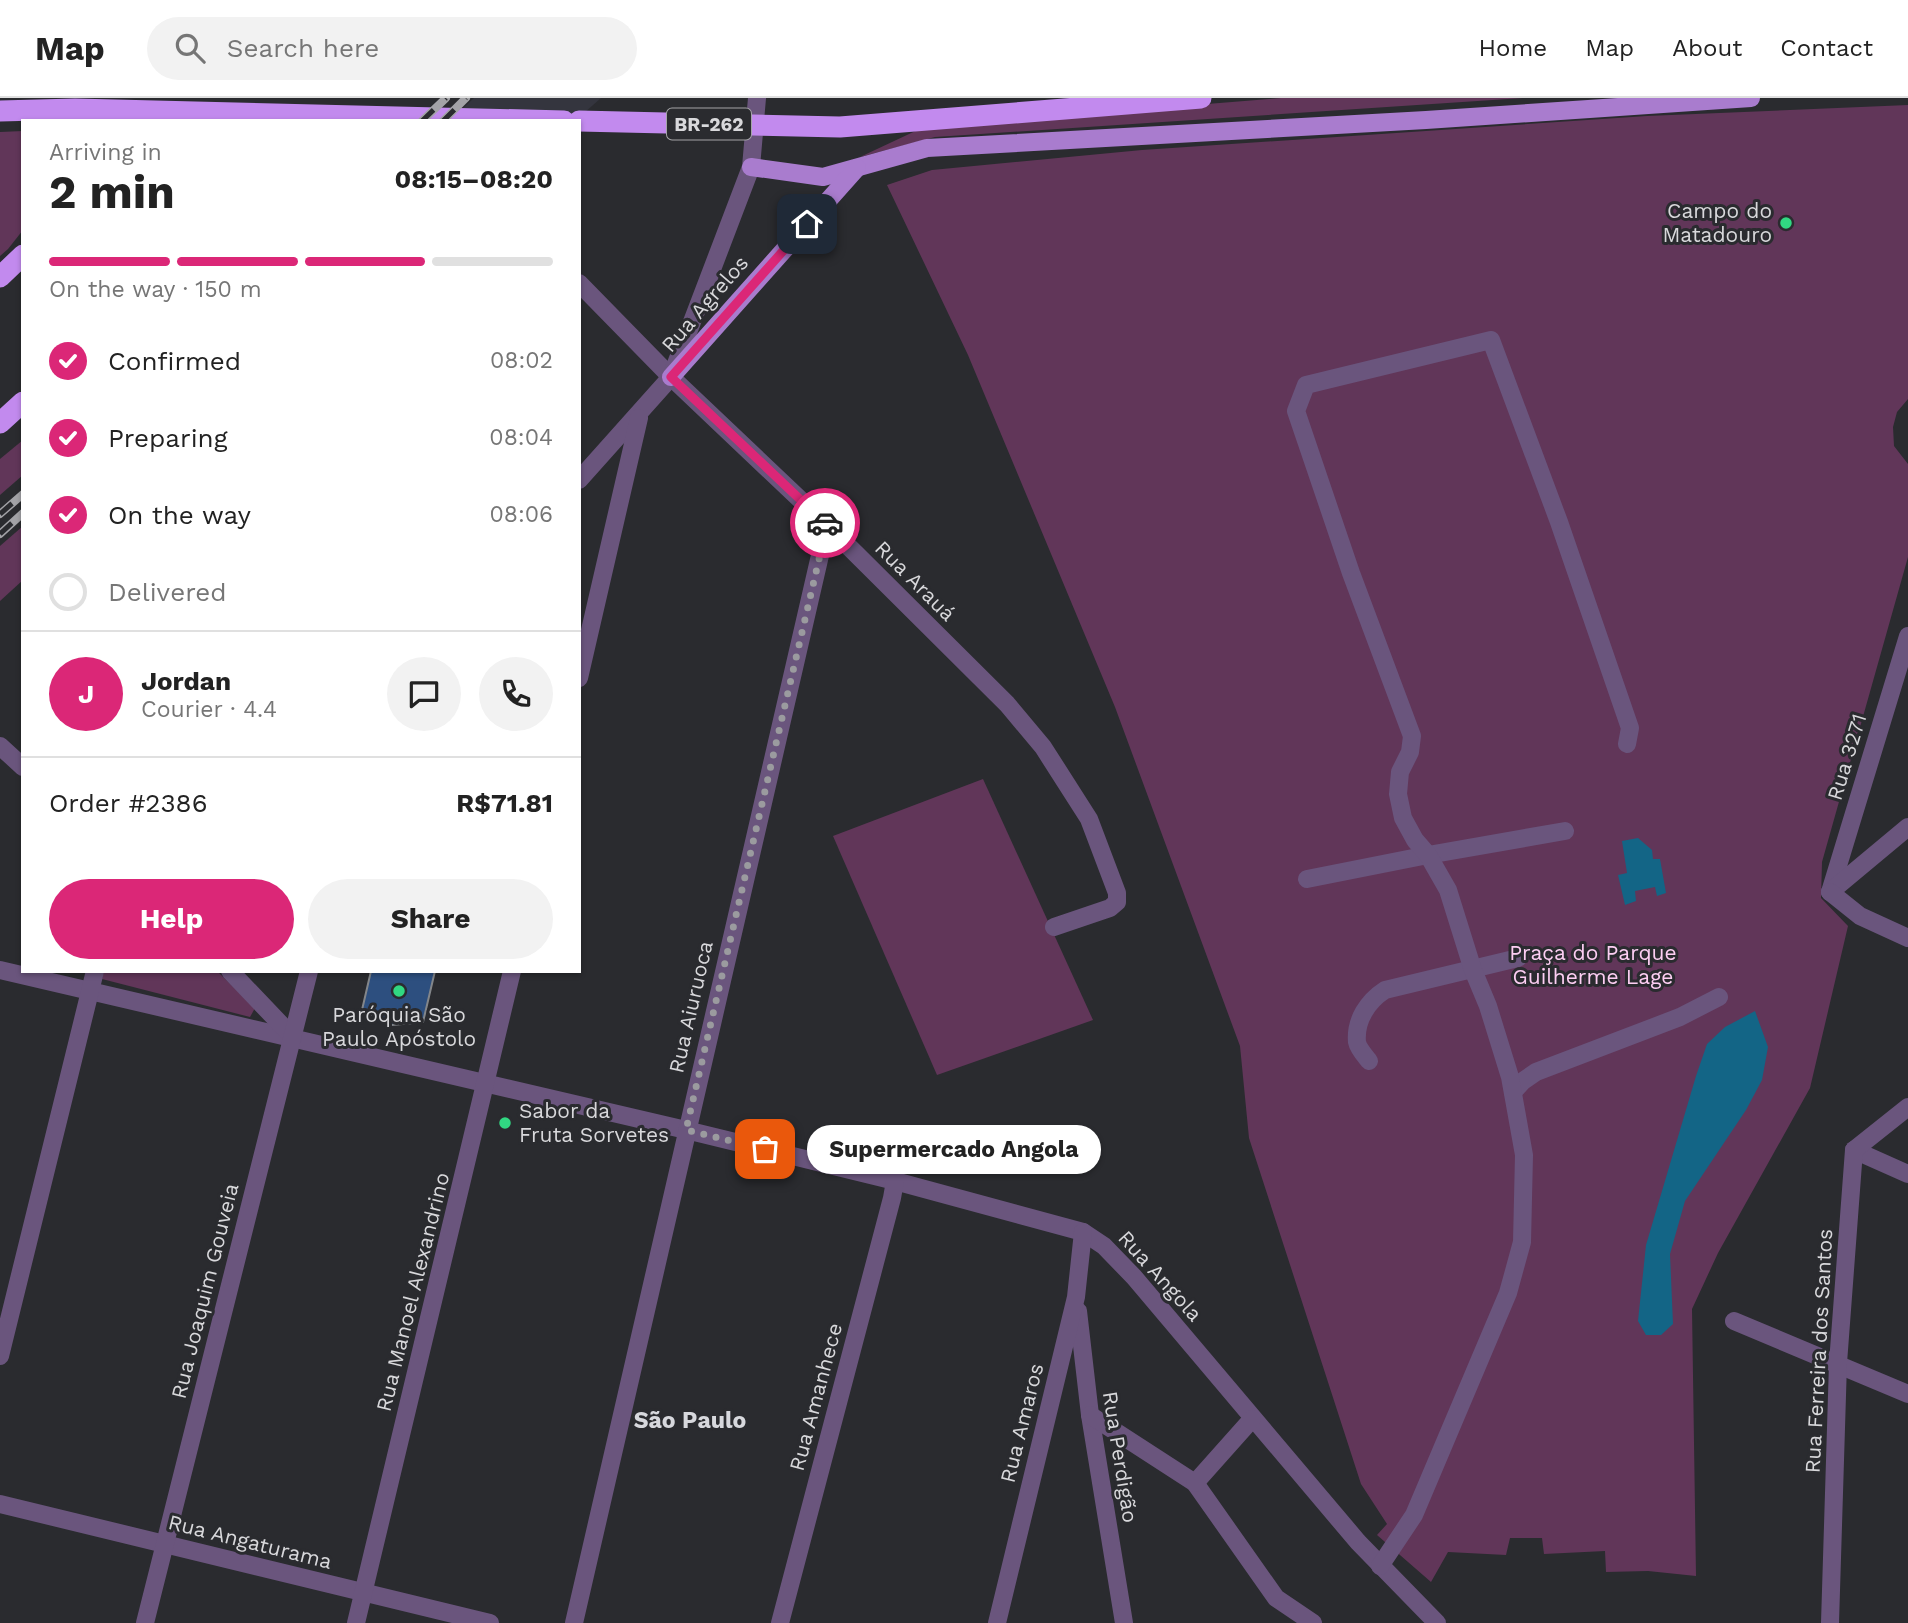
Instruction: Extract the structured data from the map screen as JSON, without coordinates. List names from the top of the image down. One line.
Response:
{"streets":{"highway":["BR-262"],"main road":["Rua Agrelos"],"street":["Rua Arauá","Rua 3271","Rua Aiuruoca","Rua Angola","Rua Joaquim Gouveia","Rua Manoel Alexandrino","Rua Ferreira dos Santos","Rua Amanhece","Rua Amaros","Rua Perdigão","Rua Angaturama"]},"crossings":[["Rua Agrelos","Rua Arauá"],["Rua Arauá","Rua Aiuruoca"],["Rua Aiuruoca","Rua Angola"],["Rua Angola","Rua Joaquim Gouveia"],["Rua Angola","Rua Manoel Alexandrino"],["Rua Angola","Rua Amanhece"],["Rua Angola","Rua Amaros"],["Rua Joaquim Gouveia","Rua Angaturama"],["Rua Manoel Alexandrino","Rua Angaturama"],["Rua Amaros","Rua Perdigão"]],"districts":["São Paulo"],"parks":["Praça do Parque Guilherme Lage"],"places":["Campo do Matadouro","Paróquia São Paulo Apóstolo","Sabor da Fruta Sorvetes","Supermercado Angola"],"page":{"header":"Map","search":"Search here","nav":["Home","Map","About","Contact"],"heading":["2 min","Arriving in","08:15–08:20"],"panel":["Jordan","Courier · 4.4","Order #2386","R$71.81"],"bar":"On the way · 150 m","list":[["Confirmed","08:02"],["Preparing","08:04"],["On the way","08:06"],"Delivered"],"round":"J","buttons":["Help","Share"],"bubble":"Supermercado Angola"}}
